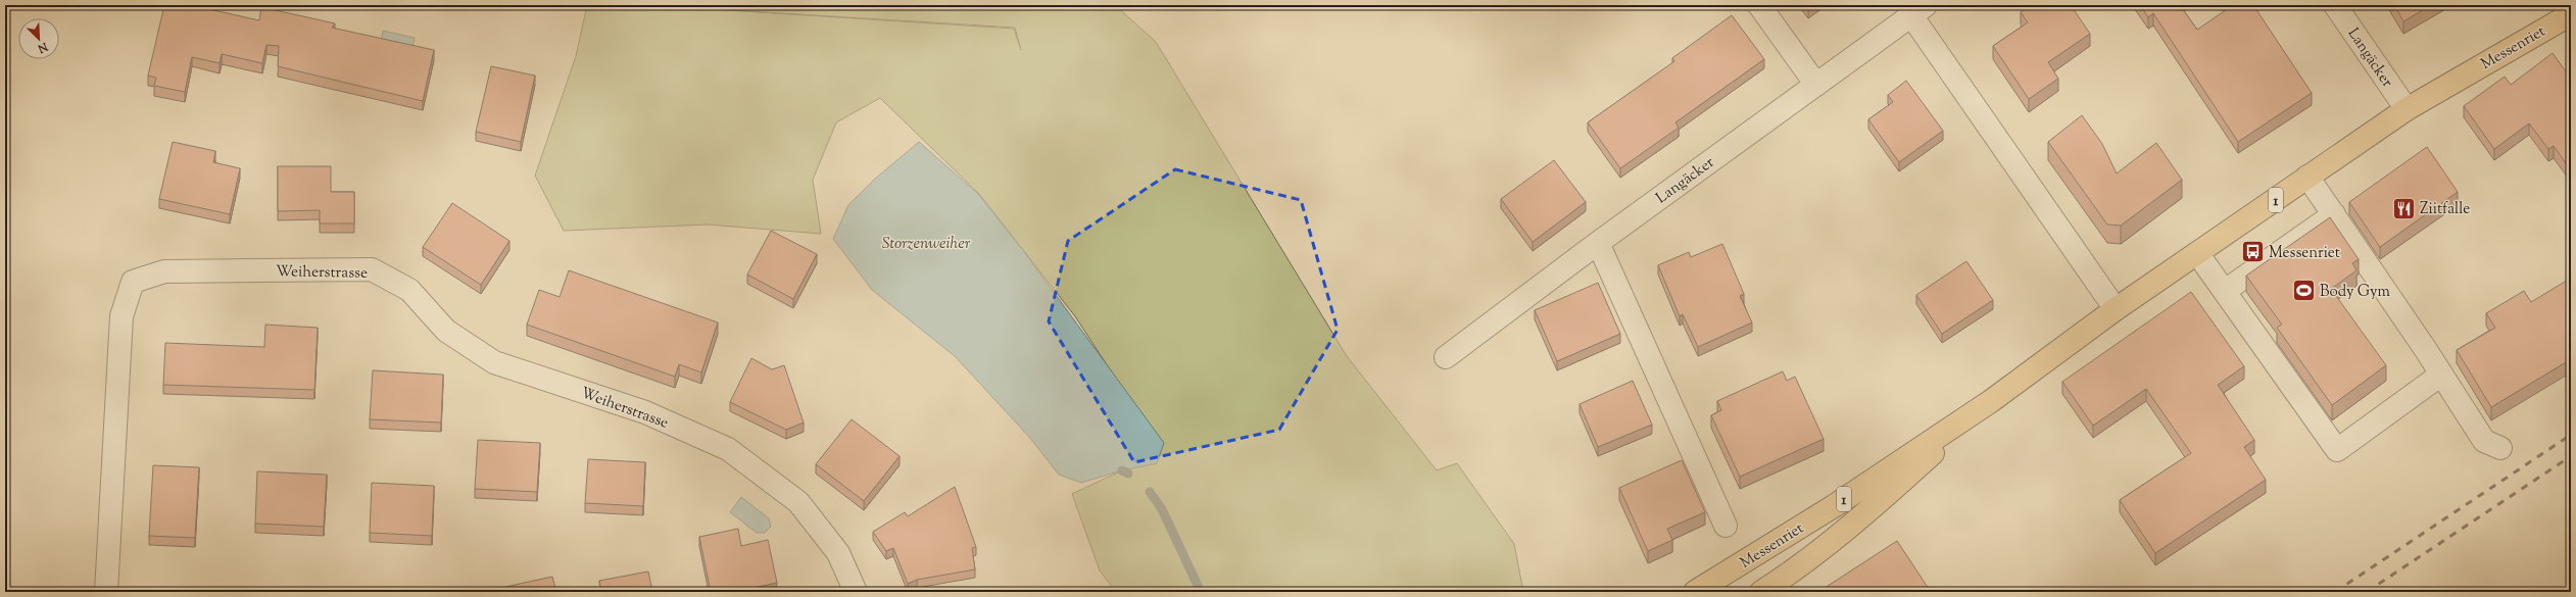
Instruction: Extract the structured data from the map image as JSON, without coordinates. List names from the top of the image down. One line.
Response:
{"streets":{"main road":["Messenriet","1"],"street":["Langäcker","Weiherstrasse"]},"crossings":[["Messenriet","Langäcker"]],"water":["Storzenweiher"],"places":{"restaurant":["Ziitfalle"],"bus stop":["Messenriet"],"sports":["Body Gym"]},"north":"bottom right"}
